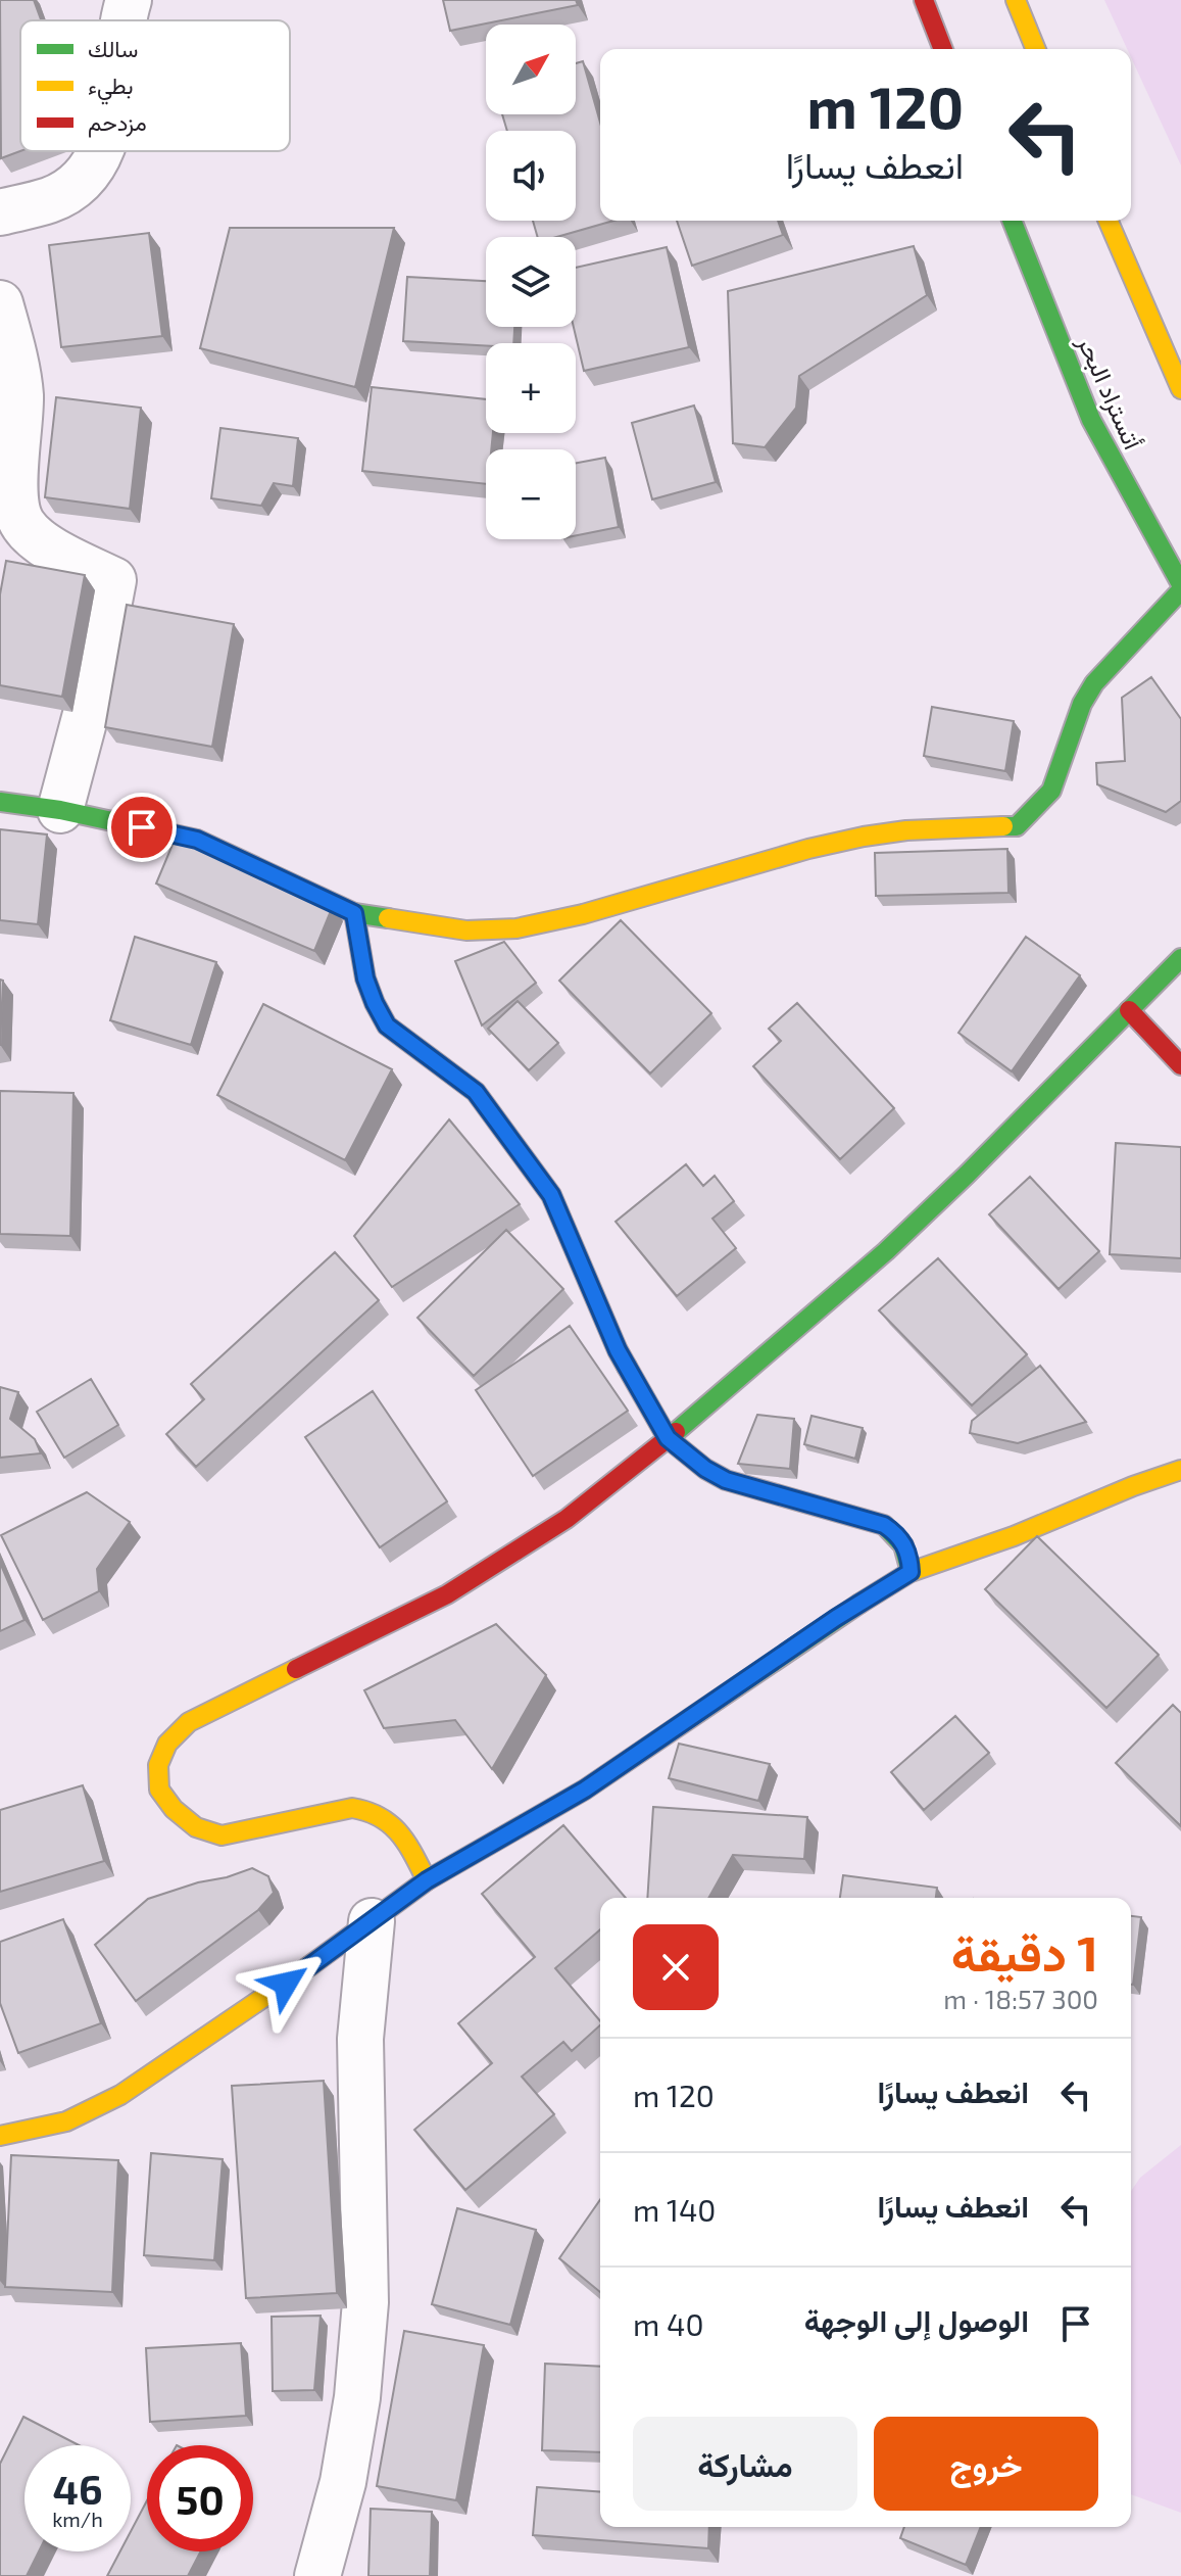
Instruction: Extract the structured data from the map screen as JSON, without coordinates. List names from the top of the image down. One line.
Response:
{"streets":{"main road":["أتستراد البحر"]},"legend":["سالك","بطيء","مزدحم"],"north":"top right","page":{"map_buttons":["+","−"],"turn":["120 m","انعطف يسارًا"],"heading":["1 دقيقة","300 m · 18:57"],"list":[{"name":"انعطف يسارًا","value":"120 m"},{"name":"انعطف يسارًا","value":"140 m"},{"name":"الوصول إلى الوجهة","value":"40 m"}],"buttons":["خروج","مشاركة"],"speed":"46 km/h","limit":"50"}}
